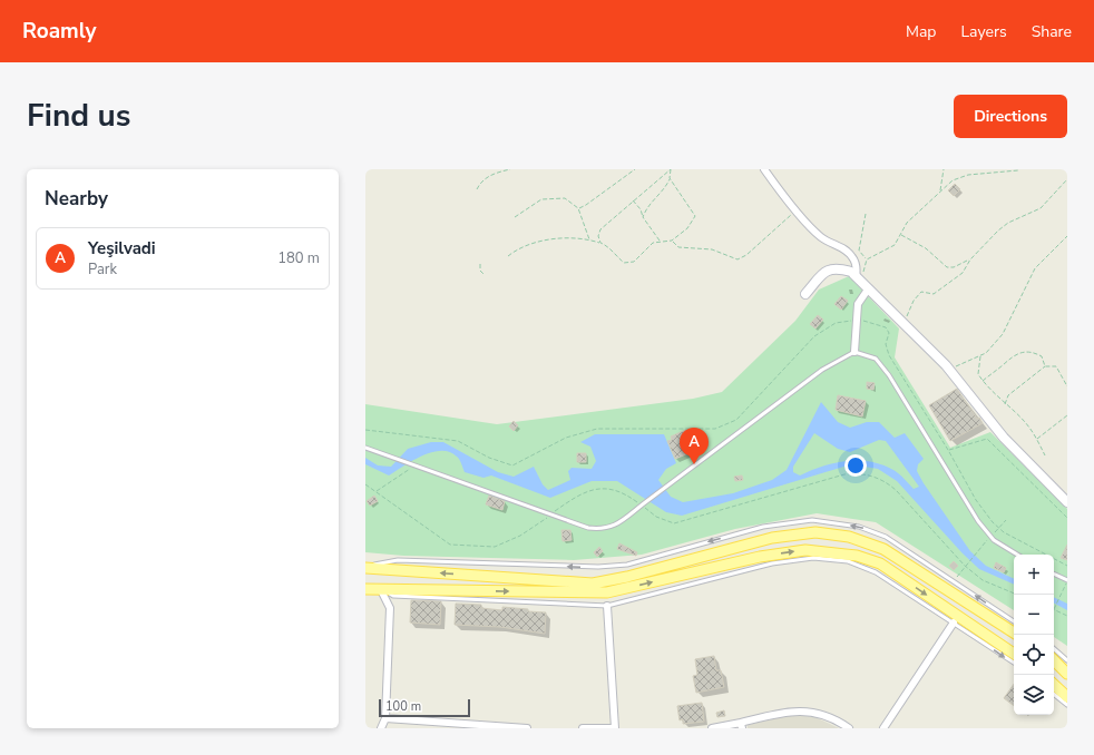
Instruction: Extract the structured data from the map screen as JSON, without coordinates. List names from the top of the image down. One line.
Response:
{"scale_bar":"100 m","page":{"header":"Roamly","nav":["Map","Layers","Share"],"title":"Find us","buttons":"Directions","heading":"Nearby","list":[{"mark":"A","name":"Yeşilvadi","note":"Park","value":"180 m"}],"pins":"A","map_buttons":["+","−"],"scale":"100 m"}}
